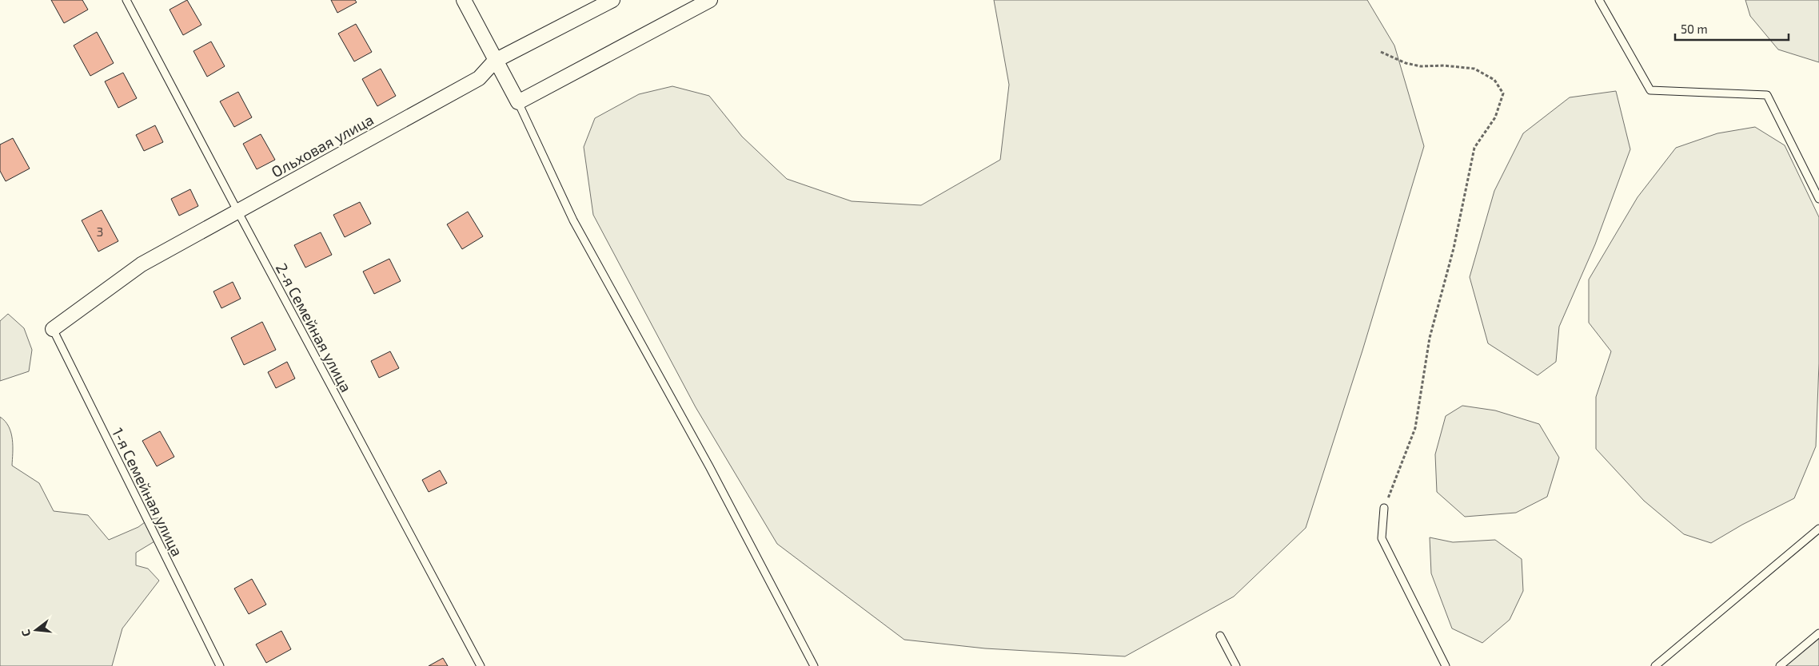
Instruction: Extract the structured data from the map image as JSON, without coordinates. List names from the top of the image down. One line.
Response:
{"streets":{"street":["Ольховая улица"],"lane":["2-я Семейная улица","1-я Семейная улица"]},"crossings":[["Ольховая улица","2-я Семейная улица"],["Ольховая улица","1-я Семейная улица"]],"house_numbers":["3"],"scale_bar":"50 m","north":"left"}
